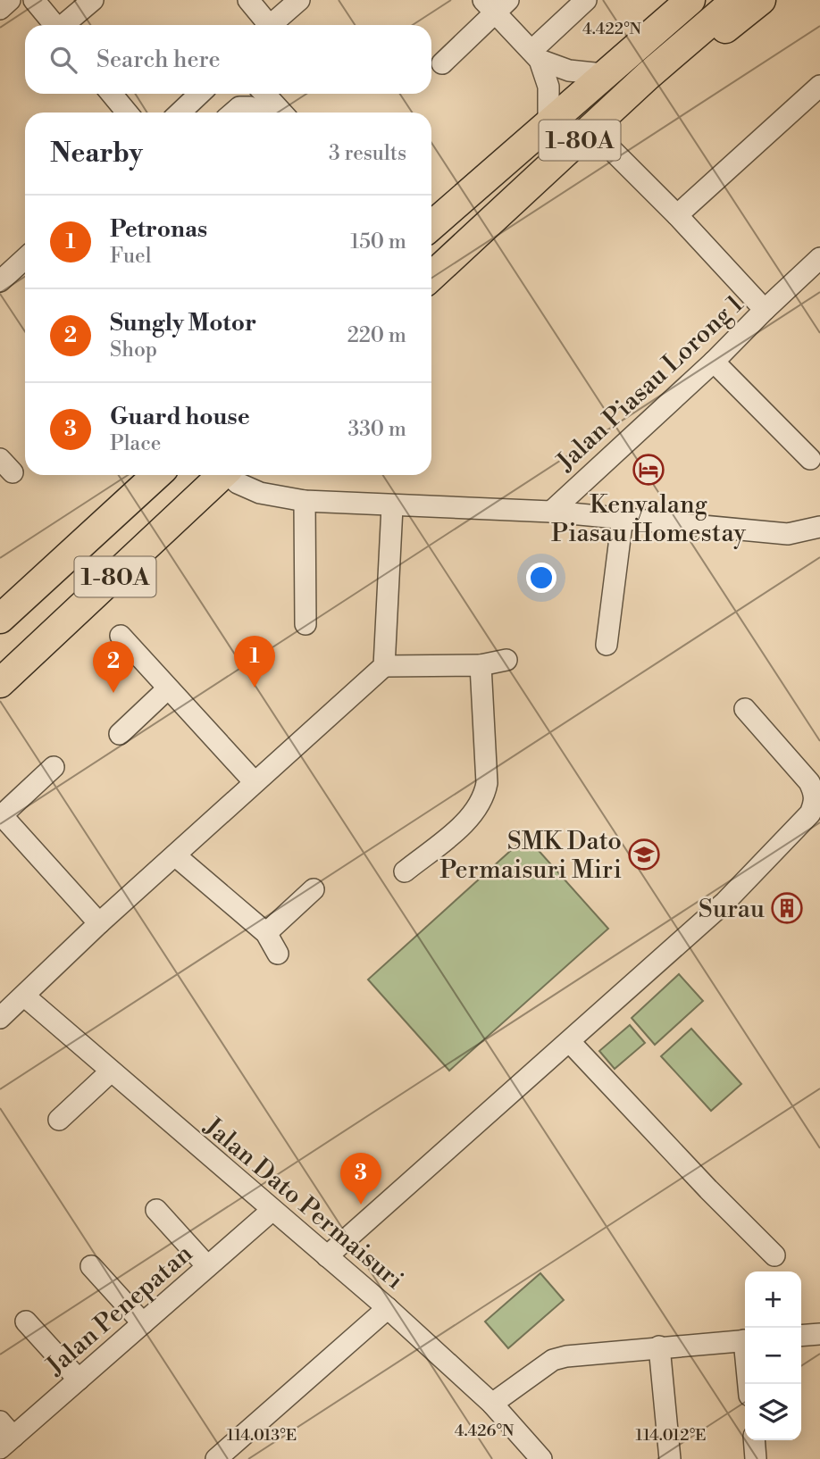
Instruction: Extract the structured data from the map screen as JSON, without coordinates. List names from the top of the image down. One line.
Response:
{"streets":{"highway":["1-80A"],"street":["Jalan Piasau Lorong 1","Jalan Dato Permaisuri","Jalan Penepatan"]},"crossings":[["1-80A","Jalan Piasau Lorong 1"],["Jalan Dato Permaisuri","Jalan Penepatan"]],"places":{"hotel":["Kenyalang Piasau Homestay"],"school or university":["SMK Dato Permaisuri Miri"],"building":["Surau"]},"page":{"search":"Search here","heading":["Nearby","3 results"],"list":[{"mark":"1","name":"Petronas","note":"Fuel","value":"150 m"},{"mark":"2","name":"Sungly Motor","note":"Shop","value":"220 m"},{"mark":"3","name":"Guard house","note":"Place","value":"330 m"}],"pins":["1","2","3"],"map_buttons":["+","−"]},"coordinates":["4.422°N","4.426°N","114.013°E","114.012°E"]}
